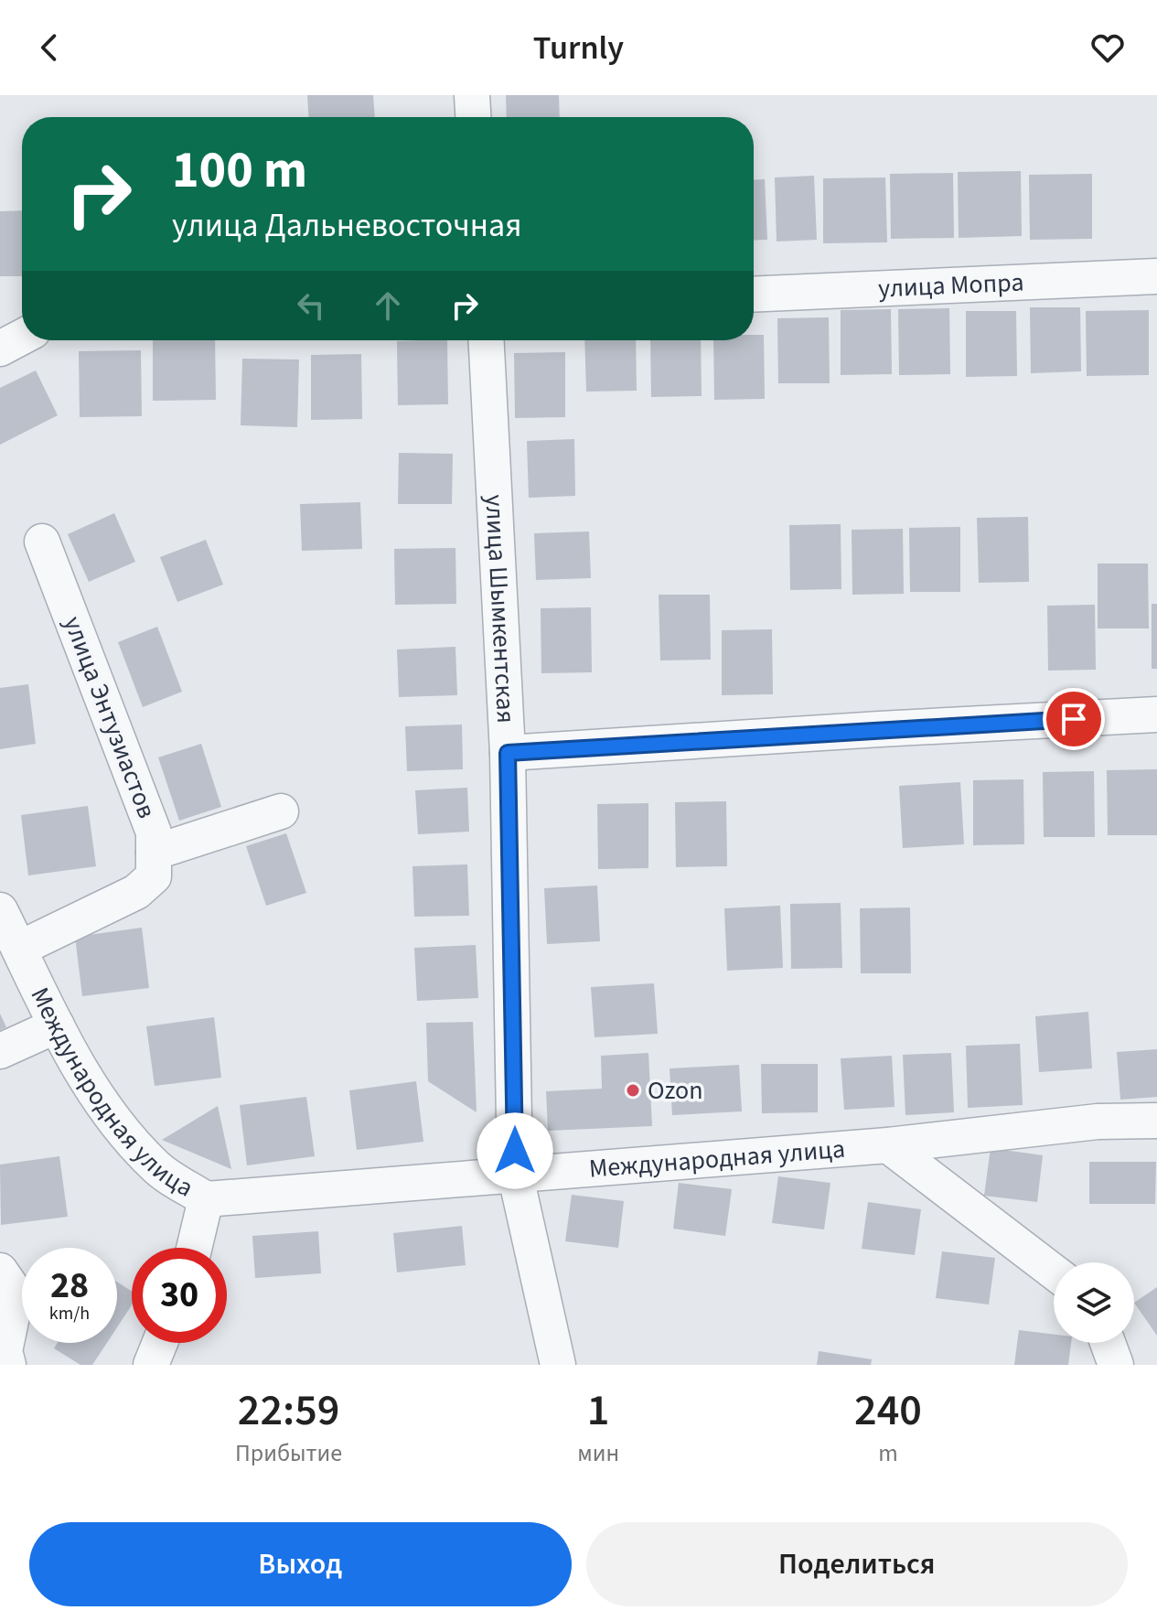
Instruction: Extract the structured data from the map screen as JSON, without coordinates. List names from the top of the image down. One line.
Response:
{"streets":{"street":["улица Мопра","улица Шымкентская","улица Энтузиастов","Международная улица"]},"crossings":[["улица Шымкентская","Международная улица"],["улица Энтузиастов","Международная улица"]],"places":["Ozon"],"page":{"header":"Turnly","turn":["100 m","улица Дальневосточная"],"speed":"28 km/h","limit":"30","eta":["22:59","Прибытие","1","мин","240","m"],"buttons":["Выход","Поделиться"]}}
